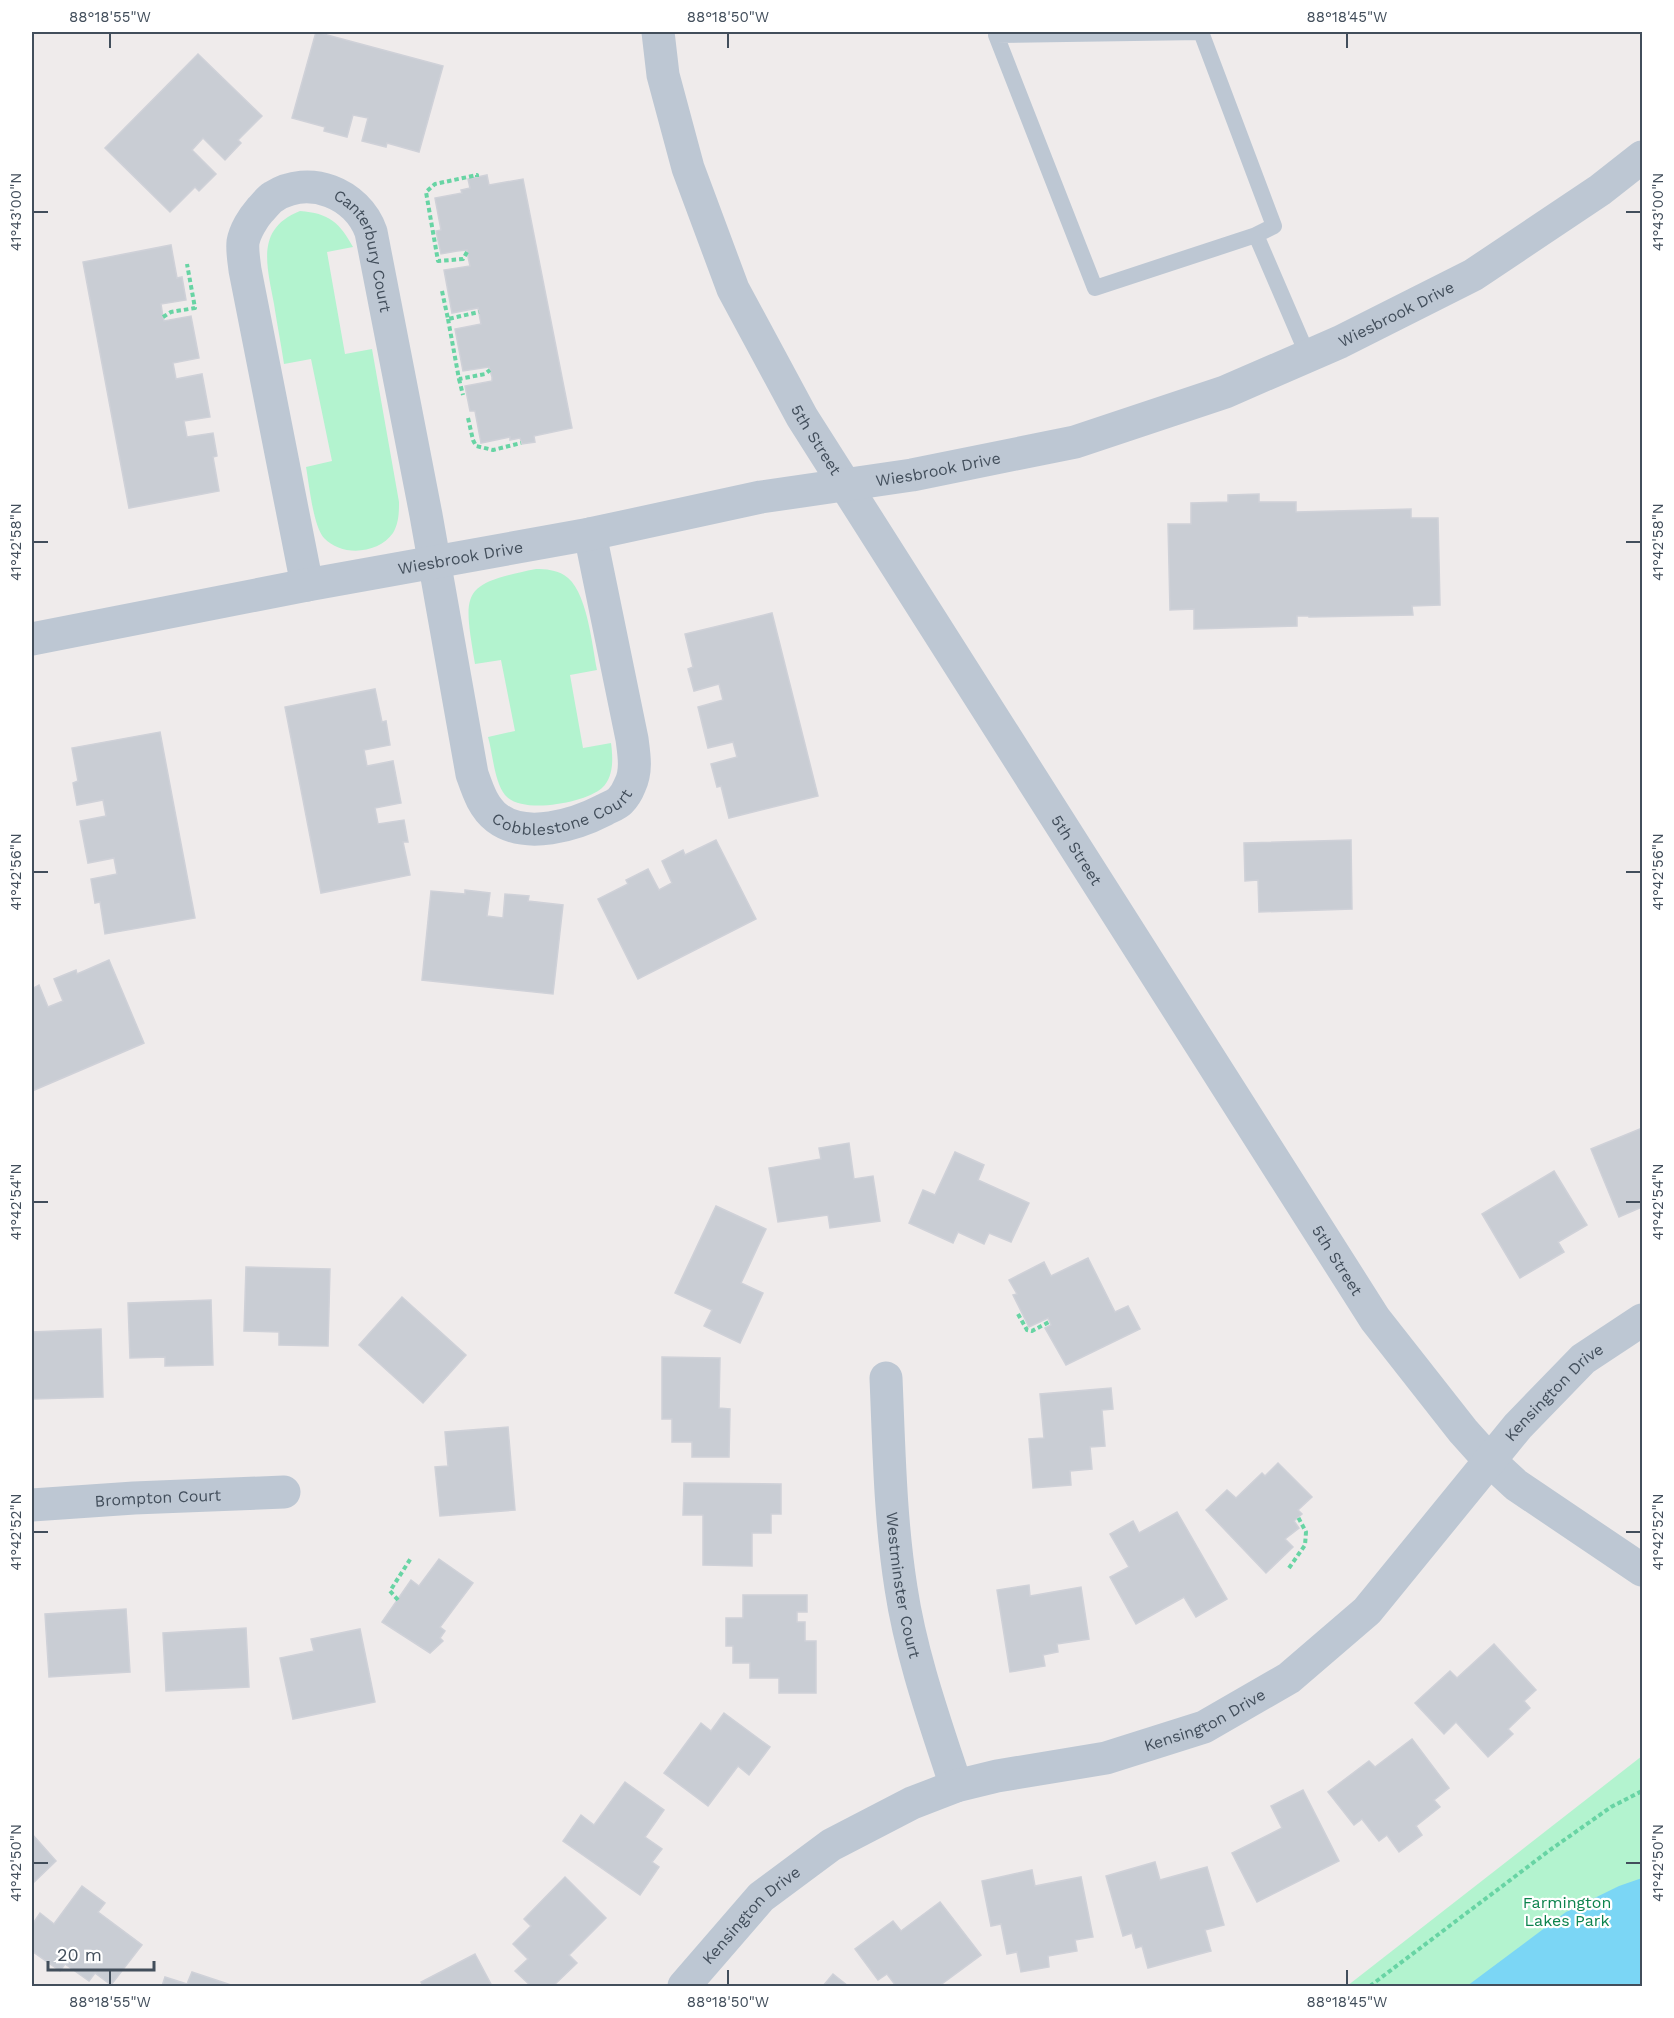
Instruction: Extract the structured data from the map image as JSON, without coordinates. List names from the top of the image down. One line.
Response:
{"streets":{"street":["Canterbury Court","Wiesbrook Drive","5th Street","Cobblestone Court","Kensington Drive","Brompton Court","Westminster Court"]},"crossings":[["Canterbury Court","Wiesbrook Drive"],["Canterbury Court","Cobblestone Court"],["Wiesbrook Drive","5th Street"],["Wiesbrook Drive","Cobblestone Court"],["5th Street","Kensington Drive"],["Kensington Drive","Westminster Court"]],"parks":["Farmington Lakes Park"],"scale_bar":"20 m","coordinates":["88°18'55\"W","88°18'50\"W","88°18'45\"W","41°43'00\"N","41°42'58\"N","41°42'56\"N","41°42'54\"N","41°42'52\"N","41°42'50\"N"]}
